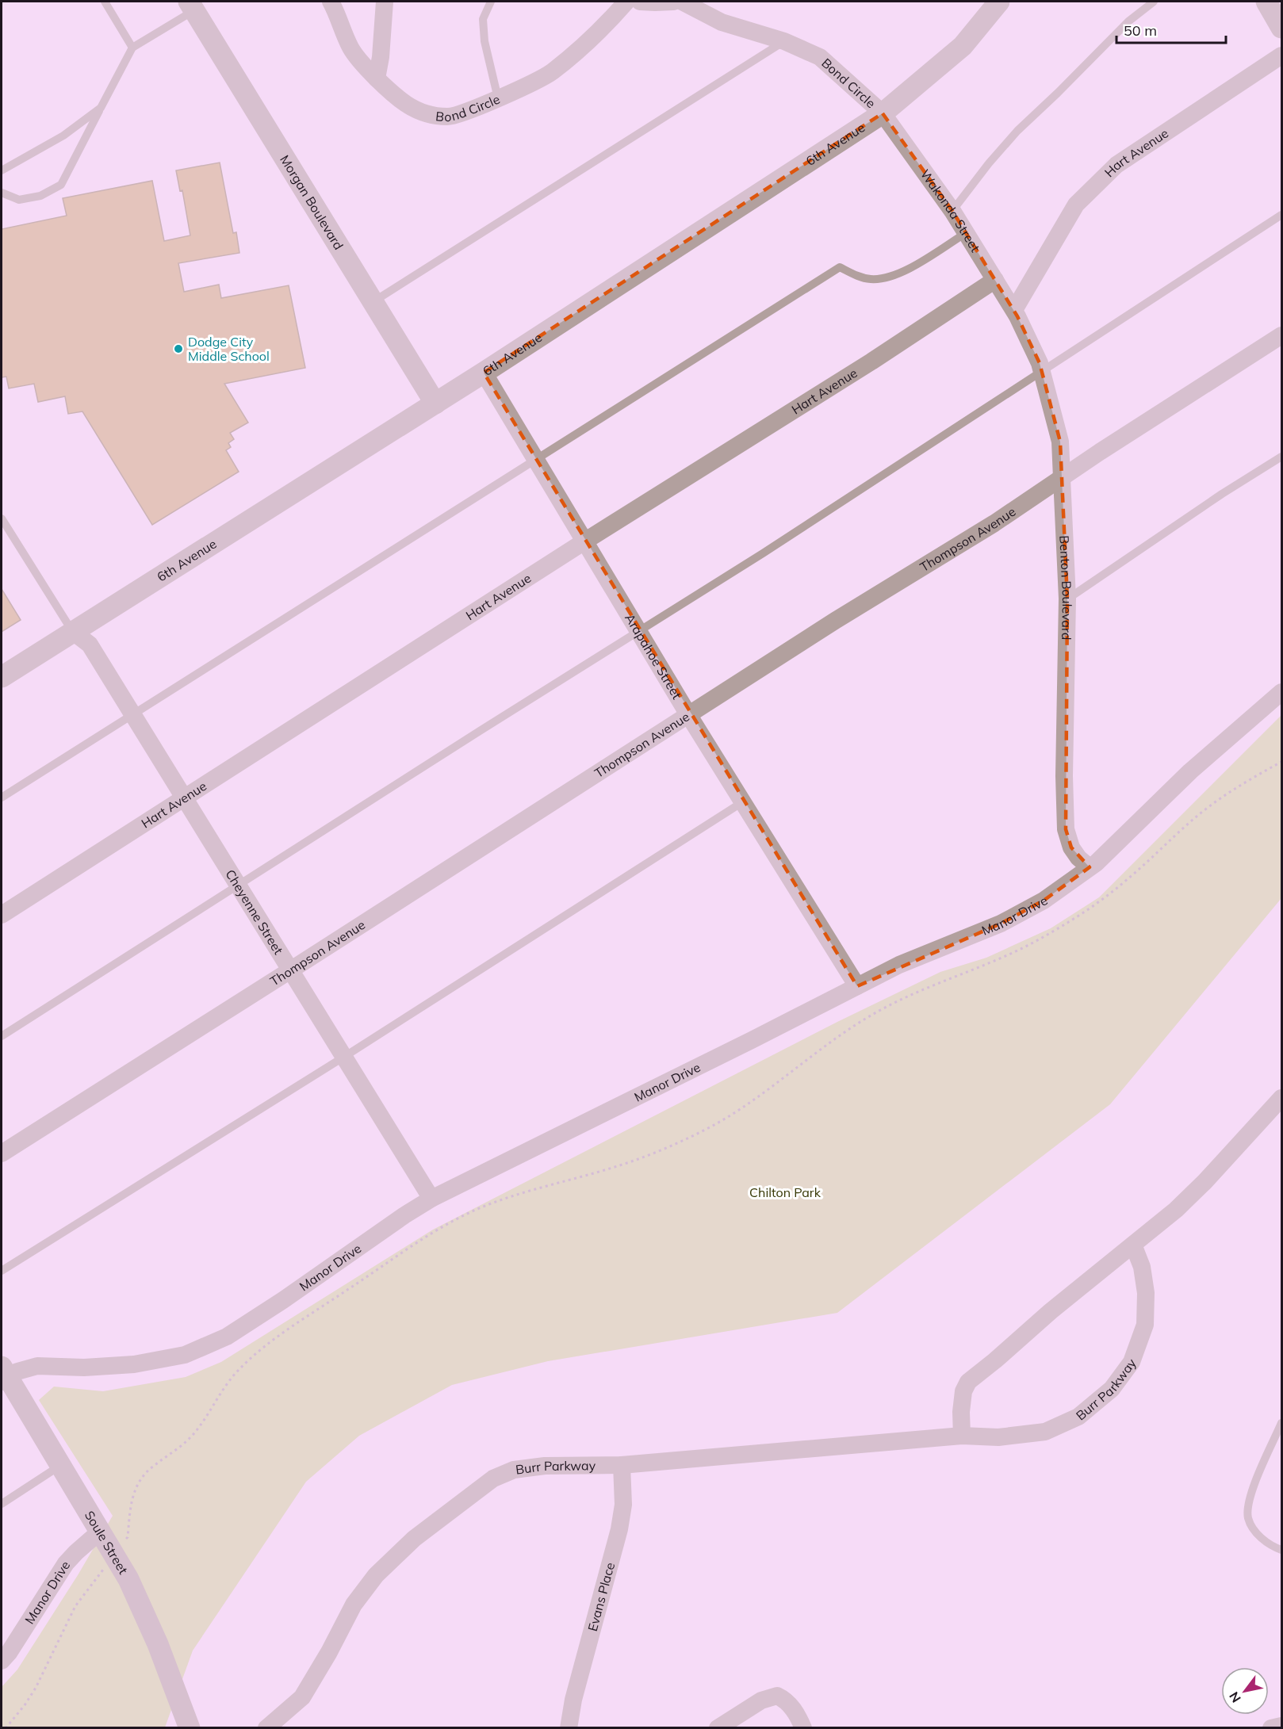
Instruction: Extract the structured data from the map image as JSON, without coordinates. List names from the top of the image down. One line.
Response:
{"streets":{"street":["Bond Circle","6th Avenue","Hart Avenue","Morgan Boulevard","Wakonda Street","Thompson Avenue","Benton Boulevard","Arapahoe Street","Cheyenne Street","Manor Drive","Burr Parkway","Soule Street","Evans Place"]},"crossings":[["Bond Circle","6th Avenue"],["Bond Circle","Wakonda Street"],["6th Avenue","Morgan Boulevard"],["6th Avenue","Wakonda Street"],["6th Avenue","Arapahoe Street"],["6th Avenue","Cheyenne Street"],["Hart Avenue","Wakonda Street"],["Hart Avenue","Benton Boulevard"],["Hart Avenue","Arapahoe Street"],["Hart Avenue","Cheyenne Street"],["Wakonda Street","Benton Boulevard"],["Thompson Avenue","Benton Boulevard"],["Thompson Avenue","Arapahoe Street"],["Thompson Avenue","Cheyenne Street"],["Benton Boulevard","Manor Drive"],["Arapahoe Street","Manor Drive"],["Cheyenne Street","Manor Drive"],["Manor Drive","Soule Street"],["Burr Parkway","Evans Place"]],"parks":["Chilton Park"],"places":["Dodge City Middle School"],"scale_bar":"50 m","north":"bottom left"}
